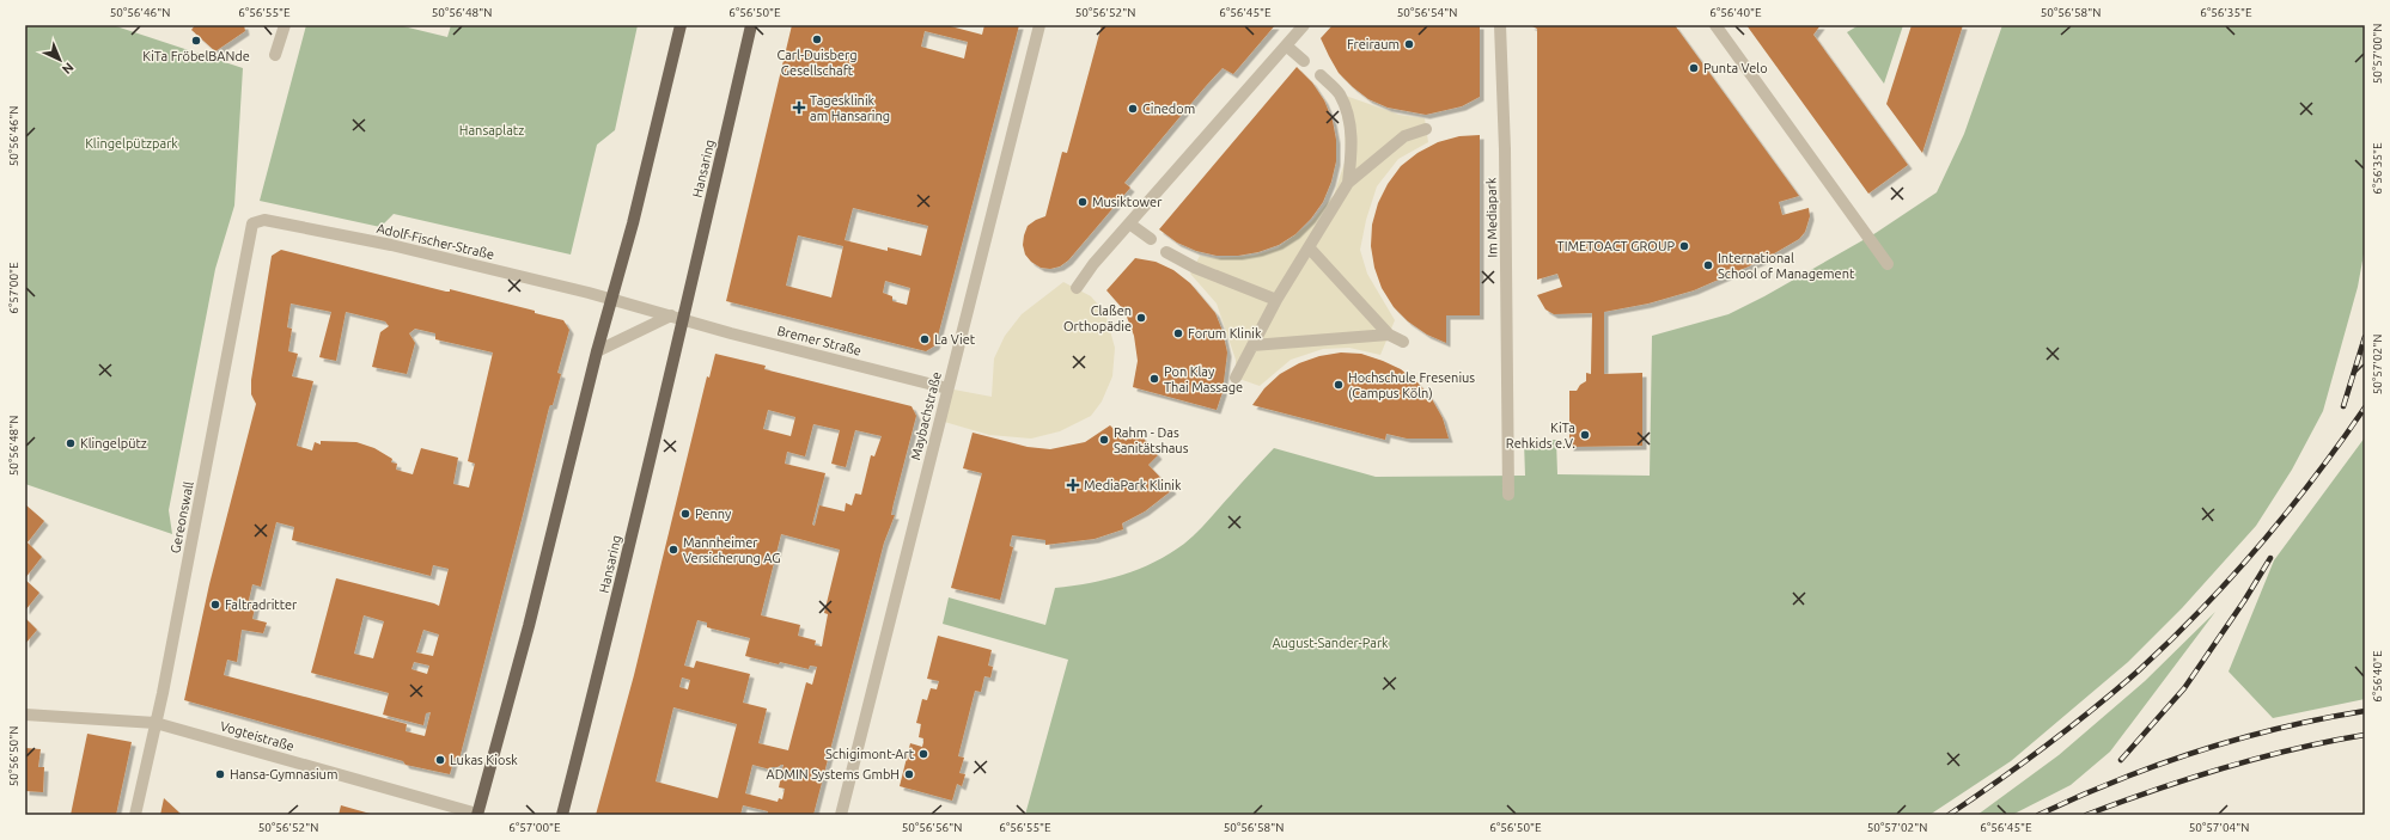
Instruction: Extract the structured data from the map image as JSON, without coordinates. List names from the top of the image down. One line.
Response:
{"streets":{"main road":["Hansaring"],"street":["Im Mediapark","Adolf-Fischer-Straße","Bremer Straße","Maybachstraße","Gereonswall","Vogteistraße"]},"crossings":[["Hansaring","Bremer Straße"],["Adolf-Fischer-Straße","Gereonswall"],["Bremer Straße","Maybachstraße"],["Gereonswall","Vogteistraße"]],"parks":["Hansaplatz","Klingelpützpark","August-Sander-Park"],"places":{"other":["Carl-Duisberg Gesellschaft","KiTa FröbelBANde","Freiraum","Punta Velo","Cinedom","Musiktower","TIMETOACT GROUP","International School of Management","Claßen Orthopädie","Forum Klinik","La Viet","Pon Klay Thai Massage","Hochschule Fresenius (Campus Köln)","KiTa Rehkids e.V.","Rahm - Das Sanitätshaus","Klingelpütz","Penny","Mannheimer Versicherung AG","Faltradritter","Schigimont-Art","Lukas Kiosk","Hansa-Gymnasium","ADMIN Systems GmbH"],"health":["Tagesklinik am Hansaring","MediaPark Klinik"]},"north":"bottom right","coordinates":["50°56'46\"N","6°56'55\"E","50°56'48\"N","6°56'50\"E","50°56'52\"N","6°56'45\"E","50°56'54\"N","6°56'40\"E","50°56'58\"N","6°56'35\"E","50°57'00\"N","6°57'00\"E","50°57'02\"N","50°56'50\"N","50°56'56\"N","50°57'04\"N"]}
